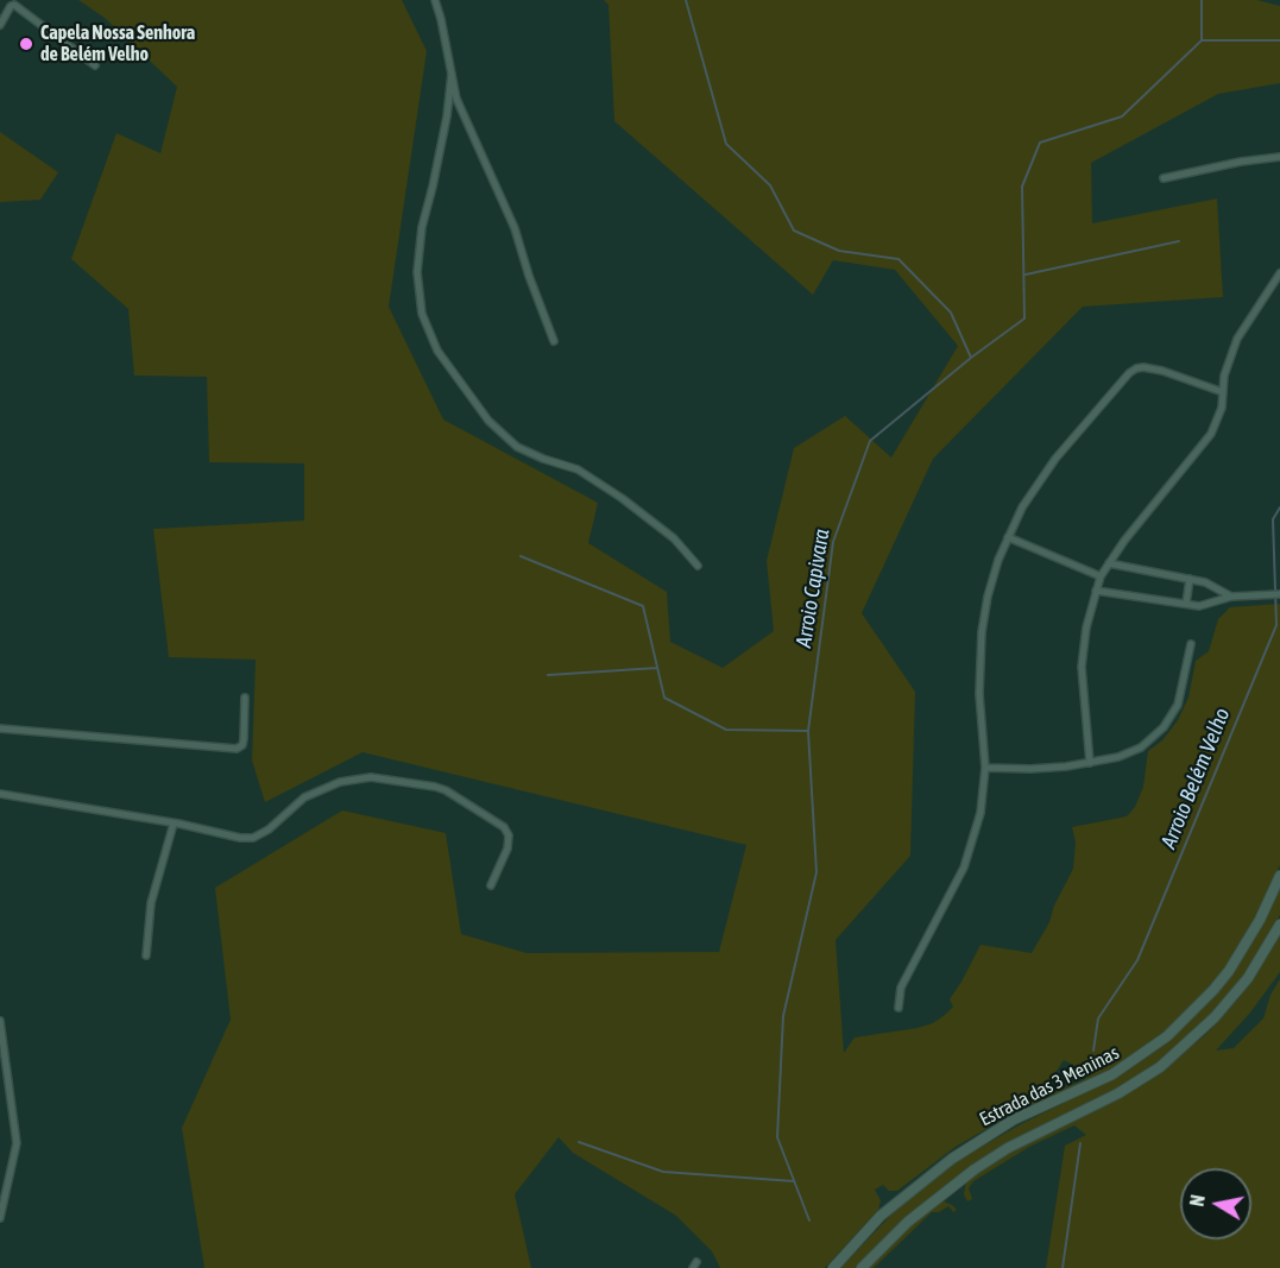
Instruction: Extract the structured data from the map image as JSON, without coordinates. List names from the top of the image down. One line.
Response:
{"streets":{"main road":["Estrada das 3 Meninas"]},"water":["Arroio Capivara","Arroio Belém Velho"],"places":["Capela Nossa Senhora de Belém Velho"],"north":"left"}
